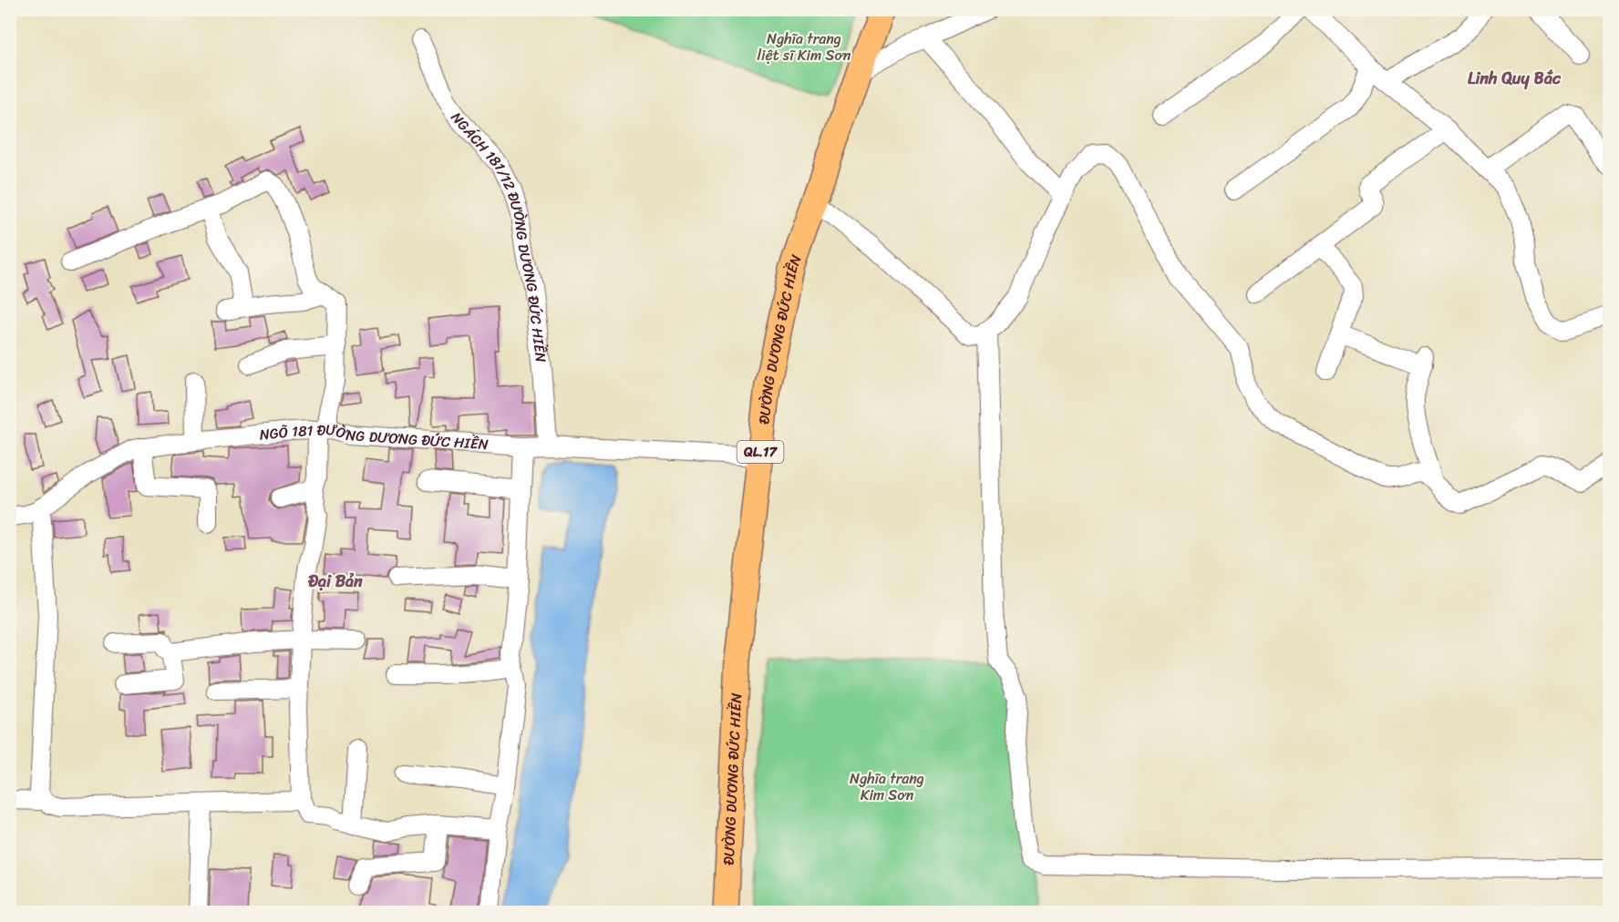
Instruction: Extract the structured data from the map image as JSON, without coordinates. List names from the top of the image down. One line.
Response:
{"streets":{"highway":["ĐƯỜNG DƯƠNG ĐỨC HIỀN","QL.17"],"street":["NGÁCH 181/12 ĐƯỜNG DƯƠNG ĐỨC HIỀN","NGÕ 181 ĐƯỜNG DƯƠNG ĐỨC HIỀN"]},"crossings":[["NGÁCH 181/12 ĐƯỜNG DƯƠNG ĐỨC HIỀN","NGÕ 181 ĐƯỜNG DƯƠNG ĐỨC HIỀN"],["ĐƯỜNG DƯƠNG ĐỨC HIỀN","NGÕ 181 ĐƯỜNG DƯƠNG ĐỨC HIỀN"]],"districts":["Linh Quy Bắc","Đại Bản"],"parks":["Nghĩa trang liệt sĩ Kim Sơn","Nghĩa trang Kim Sơn"]}
